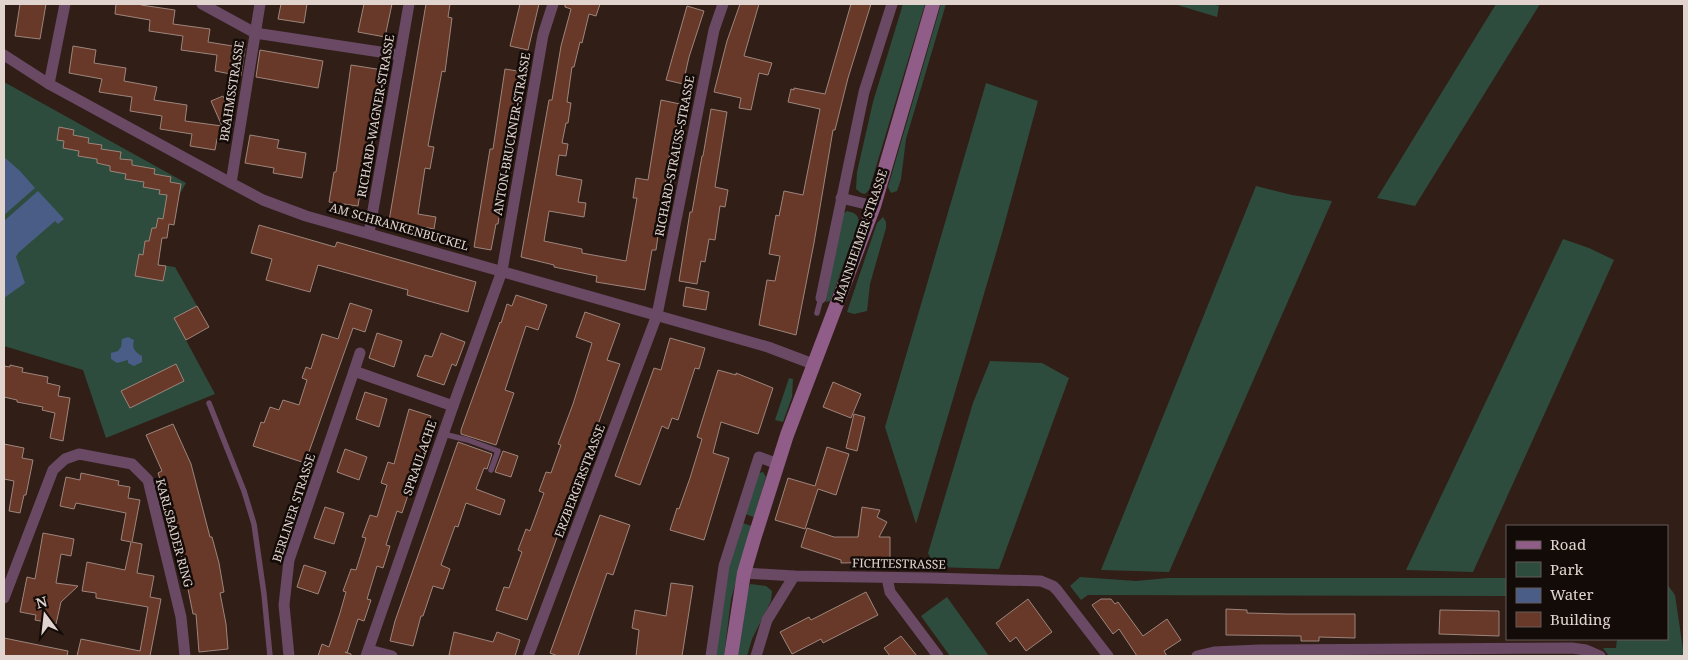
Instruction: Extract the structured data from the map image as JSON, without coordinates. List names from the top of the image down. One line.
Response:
{"streets":{"main road":["MANNHEIMER STRASSE"],"street":["BRAHMSSTRASSE","RICHARD-WAGNER-STRASSE","ANTON-BRUCKNER-STRASSE","RICHARD-STRAUSS-STRASSE","AM SCHRANKENBUCKEL","SPRAULACHE","ERZBERGERSTRASSE","BERLINER STRASSE","KARLSBADER RING","FICHTESTRASSE"]},"crossings":[["BRAHMSSTRASSE","AM SCHRANKENBUCKEL"],["RICHARD-WAGNER-STRASSE","AM SCHRANKENBUCKEL"],["ANTON-BRUCKNER-STRASSE","AM SCHRANKENBUCKEL"],["ANTON-BRUCKNER-STRASSE","SPRAULACHE"],["RICHARD-STRAUSS-STRASSE","AM SCHRANKENBUCKEL"],["RICHARD-STRAUSS-STRASSE","ERZBERGERSTRASSE"],["AM SCHRANKENBUCKEL","MANNHEIMER STRASSE"],["AM SCHRANKENBUCKEL","SPRAULACHE"],["AM SCHRANKENBUCKEL","ERZBERGERSTRASSE"],["MANNHEIMER STRASSE","FICHTESTRASSE"]],"legend":["Road","Park","Water","Building"],"north":"top"}
